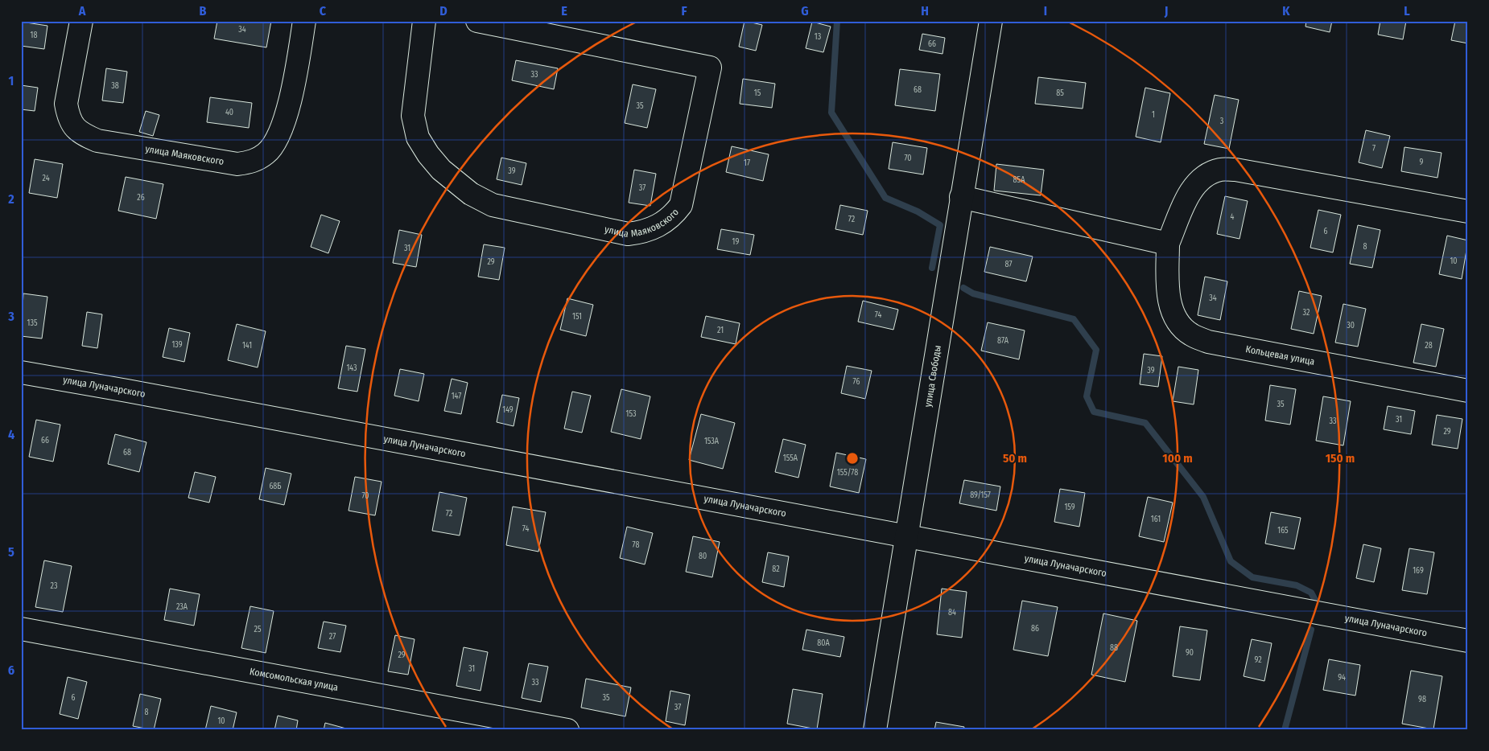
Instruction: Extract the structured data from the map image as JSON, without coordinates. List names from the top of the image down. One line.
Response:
{"streets":{"street":["улица Маяковского","Кольцевая улица","улица Свободы","улица Луначарского","Комсомольская улица"]},"crossings":[["улица Свободы","улица Луначарского"]],"house_numbers":["34","18","13","66","33","38","68","15","85","35","40","1","3","7","70","9","17","39","24","85А","37","26","4","72","6","19","8","31","10","29","87","34","32","74","151","135","30","21","87А","139","141","28","143","39","76","147","35","149","153","31","33","29","66","153А","68","155А","155/78","68Б","89/157","70","159","72","161","74","165","78","80","82","169","23","23А","84","86","25","27","80А","88","90","29","92","31","94","33","6","35","98","37","8","10"],"grid":{"columns":["A","B","C","D","E","F","G","H","I","J","K","L"],"rows":["1","2","3","4","5","6"]},"rings":["50 m","100 m","150 m"]}
